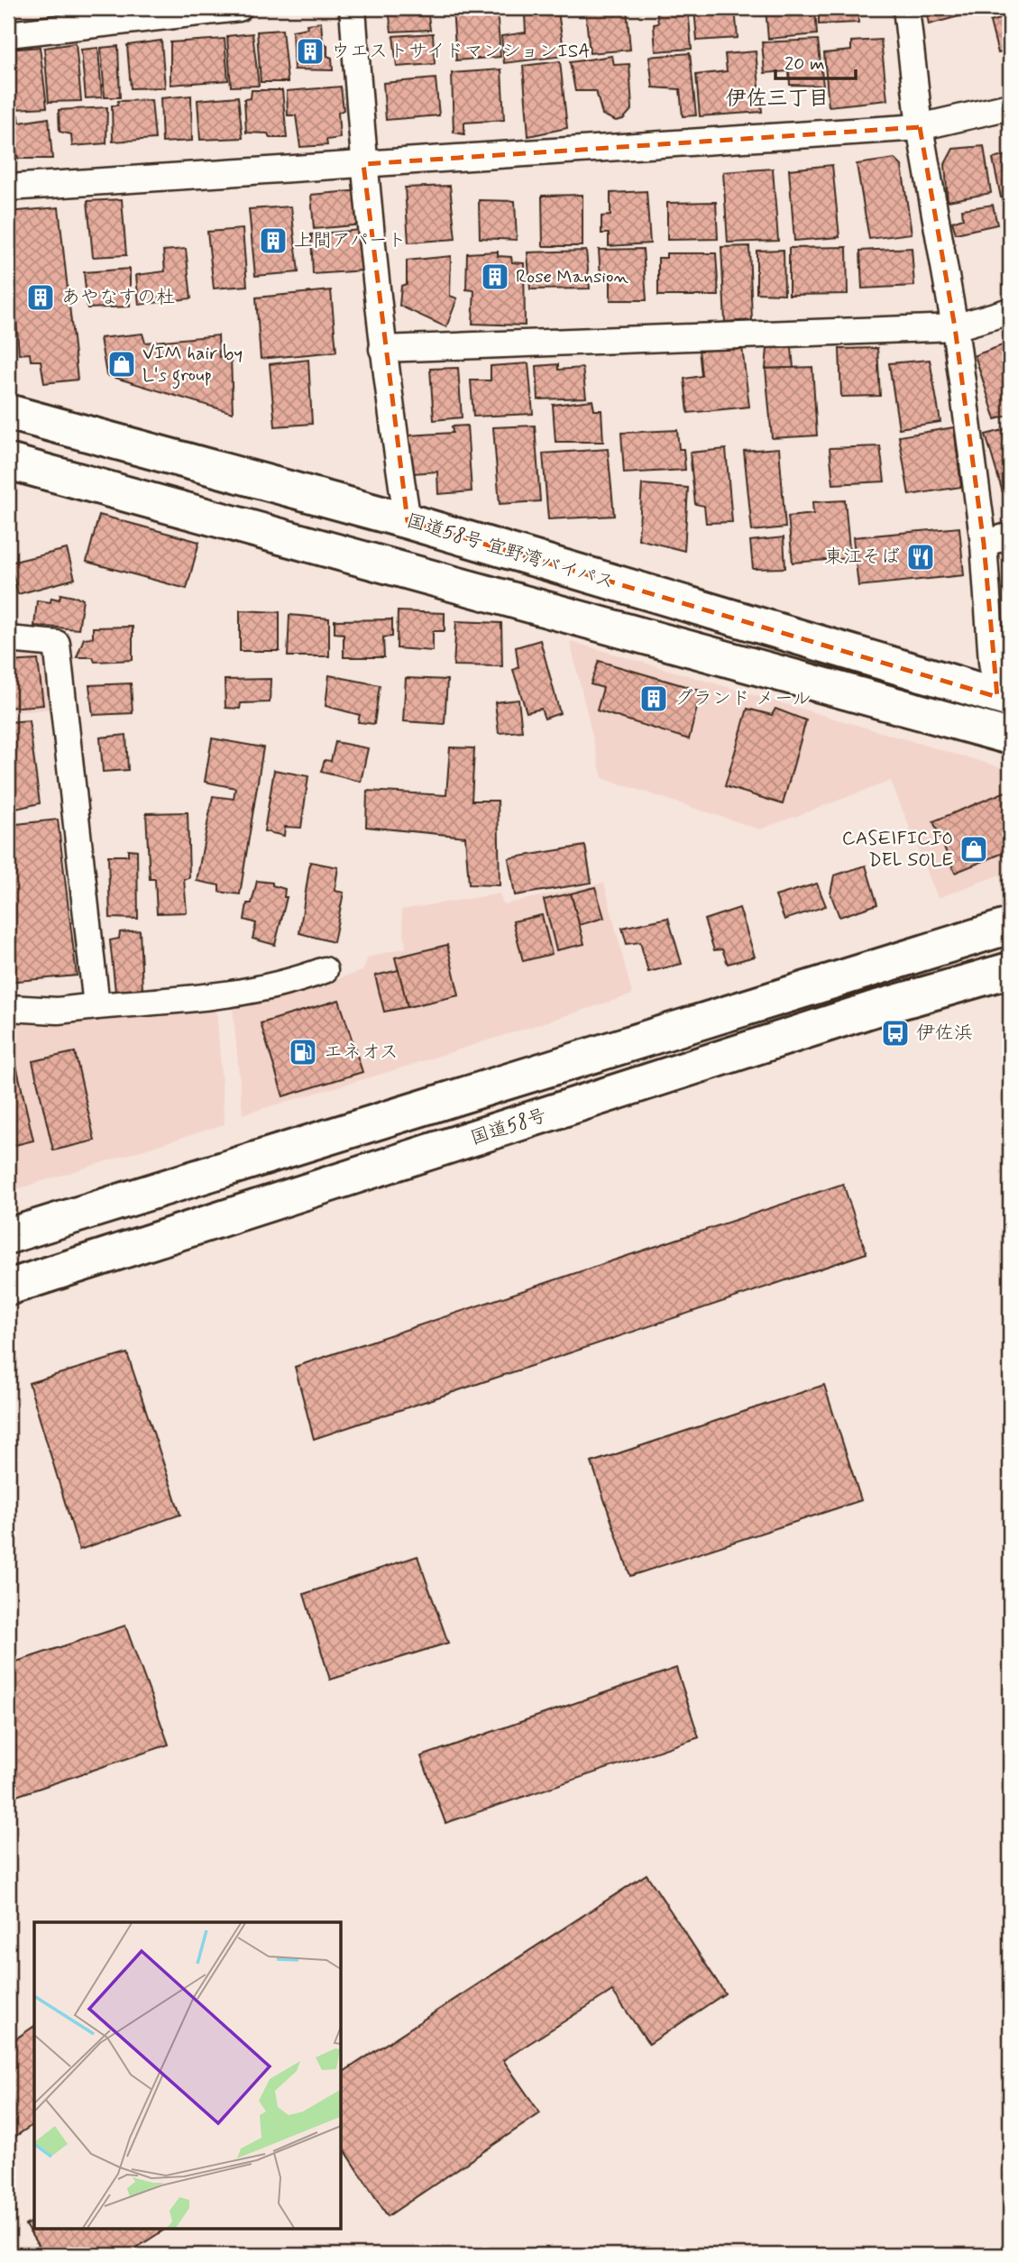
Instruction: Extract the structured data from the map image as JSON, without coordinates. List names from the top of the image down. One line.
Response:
{"streets":{"highway":["国道58号 宜野湾バイパス","国道58号"]},"districts":["伊佐三丁目"],"places":{"building":["ウエストサイドマンションISA","上間アパート","Rose Mansion","あやなすの杜","グランド メール"],"shop":["VIM hair by L's group","CASEIFICIO DEL SOLE"],"restaurant":["東江そば"],"bus stop":["伊佐浜"],"fuel station":["エネオス"]},"scale_bar":"20 m"}
